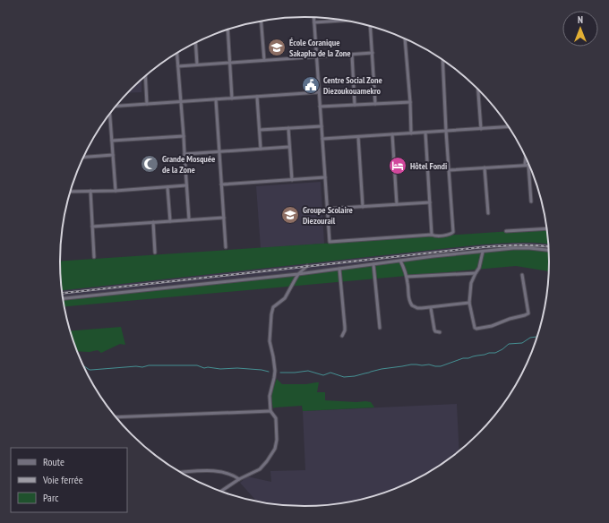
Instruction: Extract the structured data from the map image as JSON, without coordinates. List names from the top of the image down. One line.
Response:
{"places":{"school or university":["École Coranique Sakapha de la Zone","Groupe Scolaire Diezourail"],"public building":["Centre Social Zone Diezoukouamekro"],"mosque":["Grande Mosquée de la Zone"],"hotel":["Hôtel Fondi"]},"legend":["Route","Voie ferrée","Parc"],"north":"top"}
